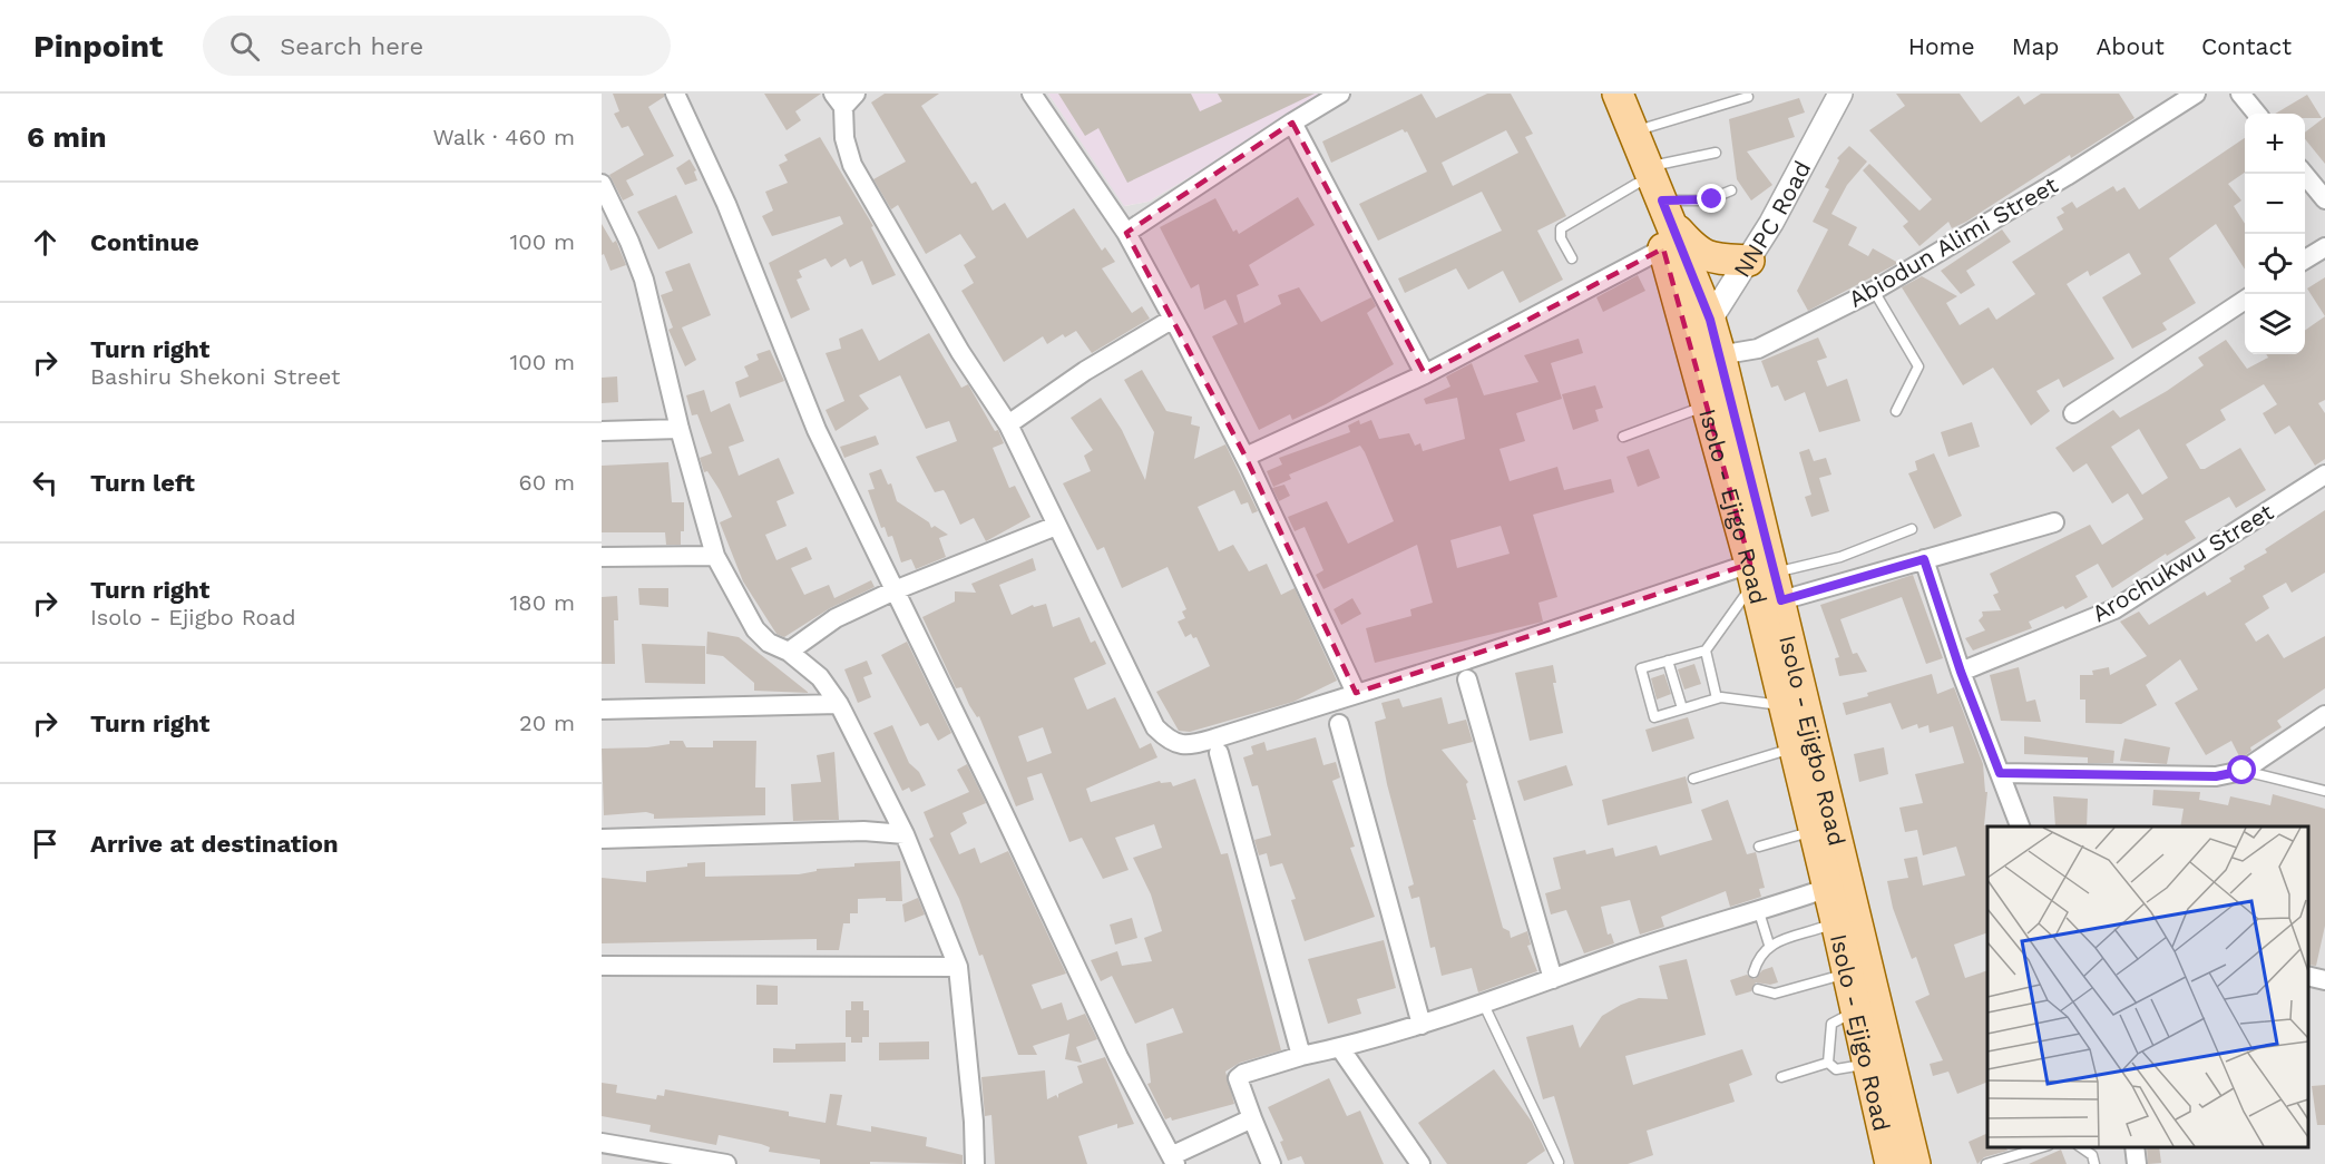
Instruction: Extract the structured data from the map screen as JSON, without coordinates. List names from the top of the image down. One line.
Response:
{"streets":{"main road":["Isolo - Ejigo Road","Isolo - Ejigbo Road"],"street":["NNPC Road","Abiodun Alimi Street","Arochukwu Street"]},"crossings":[["NNPC Road","Isolo - Ejigbo Road"],["Abiodun Alimi Street","Isolo - Ejigo Road"],["Abiodun Alimi Street","Isolo - Ejigbo Road"],["Isolo - Ejigo Road","Isolo - Ejigbo Road"]],"page":{"header":"Pinpoint","search":"Search here","nav":["Home","Map","About","Contact"],"heading":["6 min","Walk · 460 m"],"map_buttons":["+","−"],"list":[["Continue","100 m"],["Turn right","Bashiru Shekoni Street","100 m"],["Turn left","60 m"],["Turn right","Isolo - Ejigbo Road","180 m"],["Turn right","20 m"],"Arrive at destination"]}}
